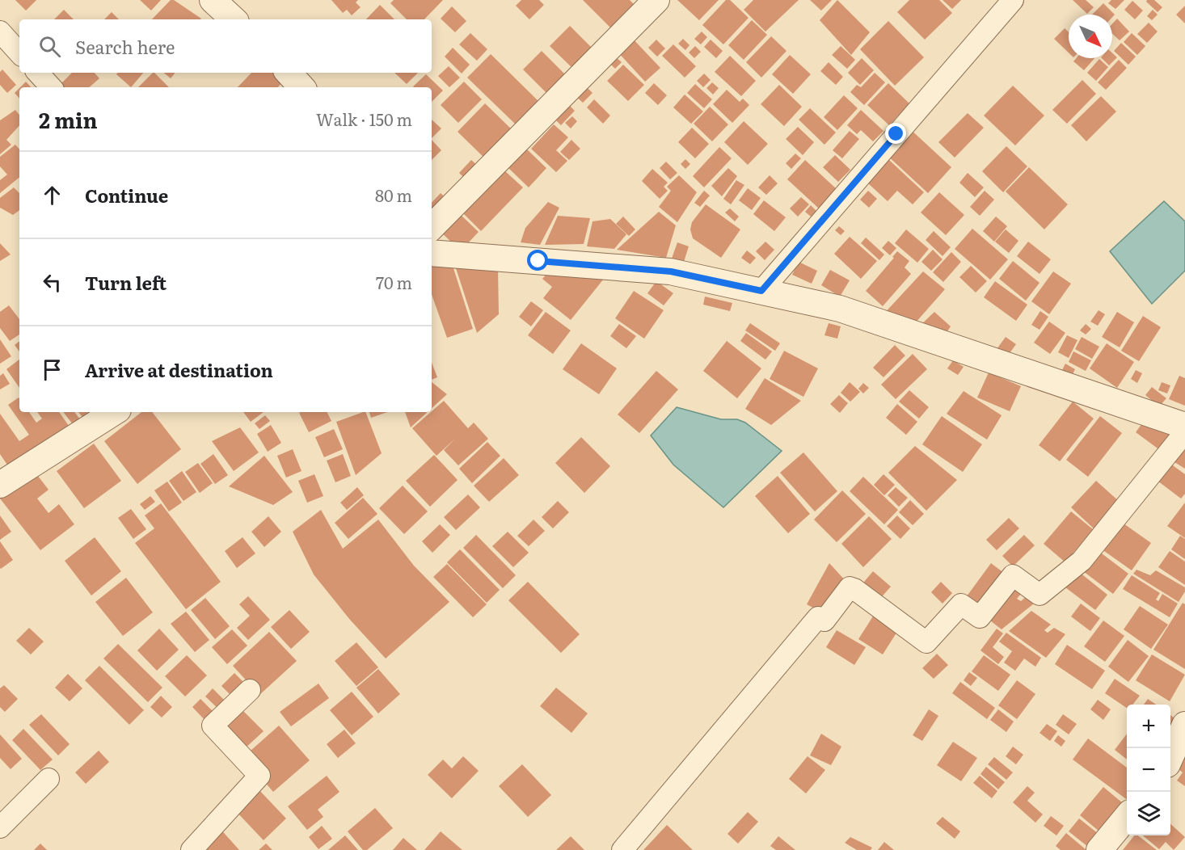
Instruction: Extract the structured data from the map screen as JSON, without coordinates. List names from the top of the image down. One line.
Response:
{"north":"bottom right","page":{"search":"Search here","heading":["2 min","Walk · 150 m"],"list":[["Continue","80 m"],["Turn left","70 m"],"Arrive at destination"],"map_buttons":["+","−"]}}
